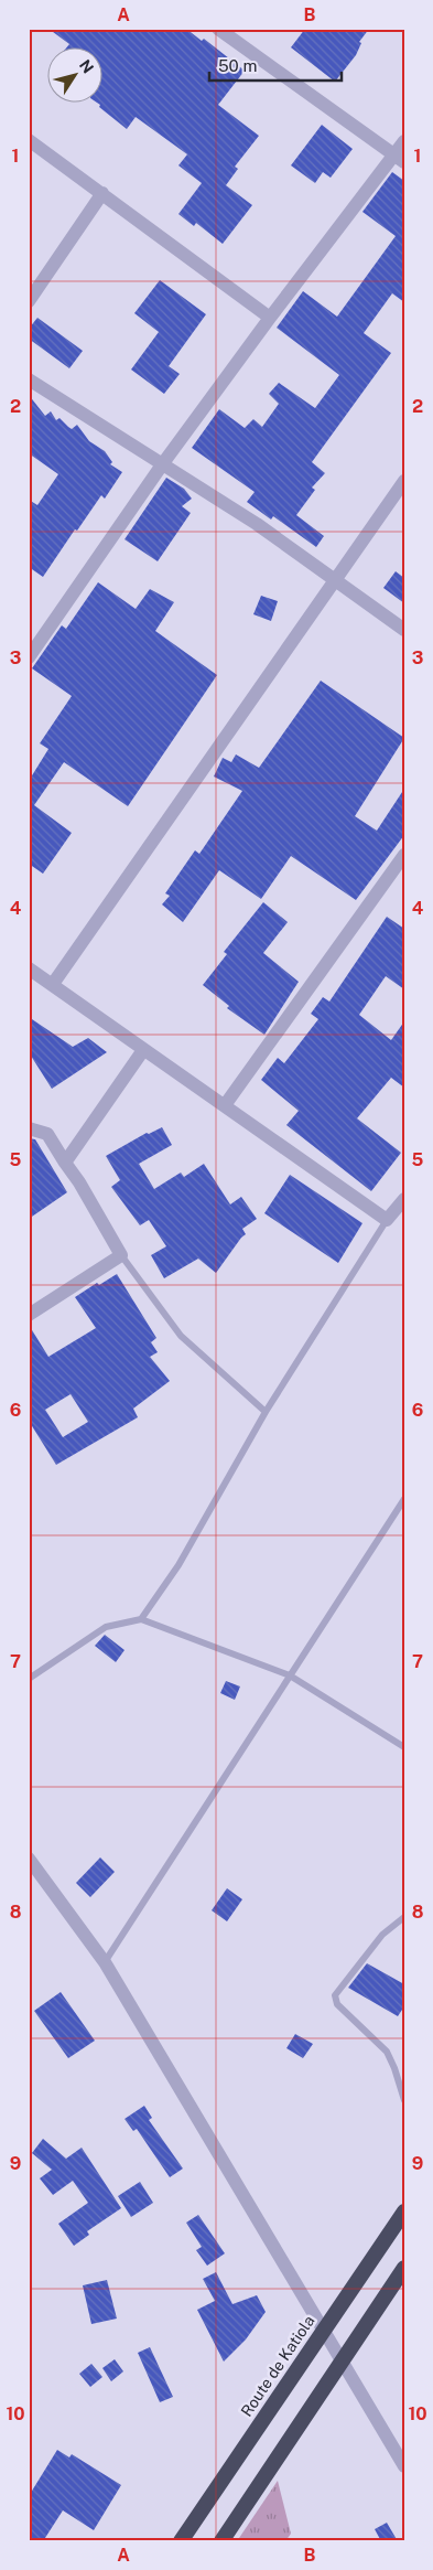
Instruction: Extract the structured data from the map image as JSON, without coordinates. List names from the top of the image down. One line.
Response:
{"streets":{"highway":["Route de Katiola"]},"scale_bar":"50 m","north":"top right","grid":{"columns":["A","B"],"rows":["1","2","3","4","5","6","7","8","9","10"]}}
